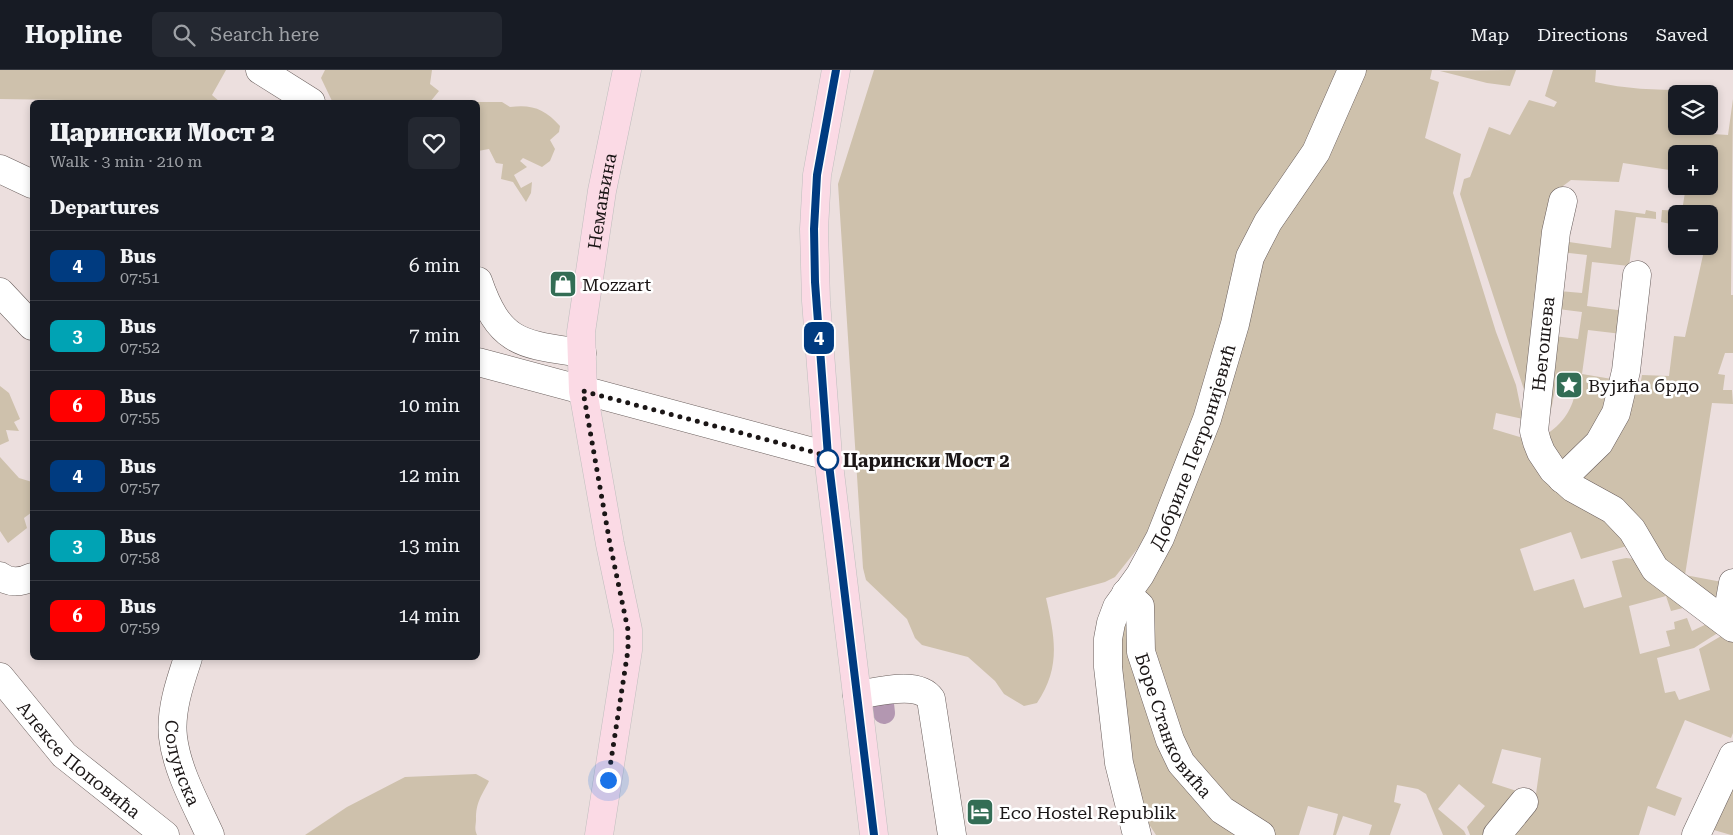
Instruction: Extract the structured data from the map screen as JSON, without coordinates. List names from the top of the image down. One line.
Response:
{"streets":{"main road":["Немањина"],"street":["Његошева","Добриле Петронијевић","Боре Станковића","Алексе Поповића","Солунска"]},"crossings":[["Добриле Петронијевић","Боре Станковића"]],"places":{"shop":["Mozzart"],"place":["Вујића брдо"],"other":["Царински Мост 2"],"hotel":["Eco Hostel Republik"]},"lines":["bus line 4"],"page":{"header":"Hopline","search":"Search here","nav":["Map","Directions","Saved"],"on_map":"4","map_buttons":["+","−"],"heading":[["Царински Мост 2","Walk · 3 min · 210 m"],"Departures"],"list":[{"mark":"4","name":"Bus","note":"07:51","value":"6 min"},{"mark":"3","name":"Bus","note":"07:52","value":"7 min"},{"mark":"6","name":"Bus","note":"07:55","value":"10 min"},{"mark":"4","name":"Bus","note":"07:57","value":"12 min"},{"mark":"3","name":"Bus","note":"07:58","value":"13 min"},{"mark":"6","name":"Bus","note":"07:59","value":"14 min"}]}}
